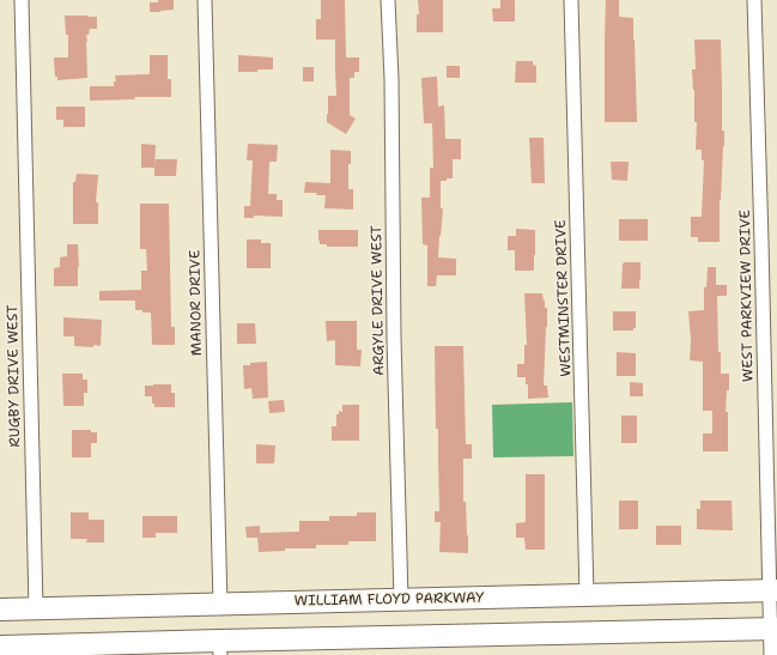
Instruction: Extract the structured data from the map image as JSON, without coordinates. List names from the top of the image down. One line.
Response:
{"streets":{"highway":["WILLIAM FLOYD PARKWAY"],"street":["WEST PARKVIEW DRIVE","WESTMINSTER DRIVE","ARGYLE DRIVE WEST","MANOR DRIVE","RUGBY DRIVE WEST"]},"crossings":[["WEST PARKVIEW DRIVE","WILLIAM FLOYD PARKWAY"],["WESTMINSTER DRIVE","WILLIAM FLOYD PARKWAY"],["ARGYLE DRIVE WEST","WILLIAM FLOYD PARKWAY"],["MANOR DRIVE","WILLIAM FLOYD PARKWAY"],["RUGBY DRIVE WEST","WILLIAM FLOYD PARKWAY"]]}
